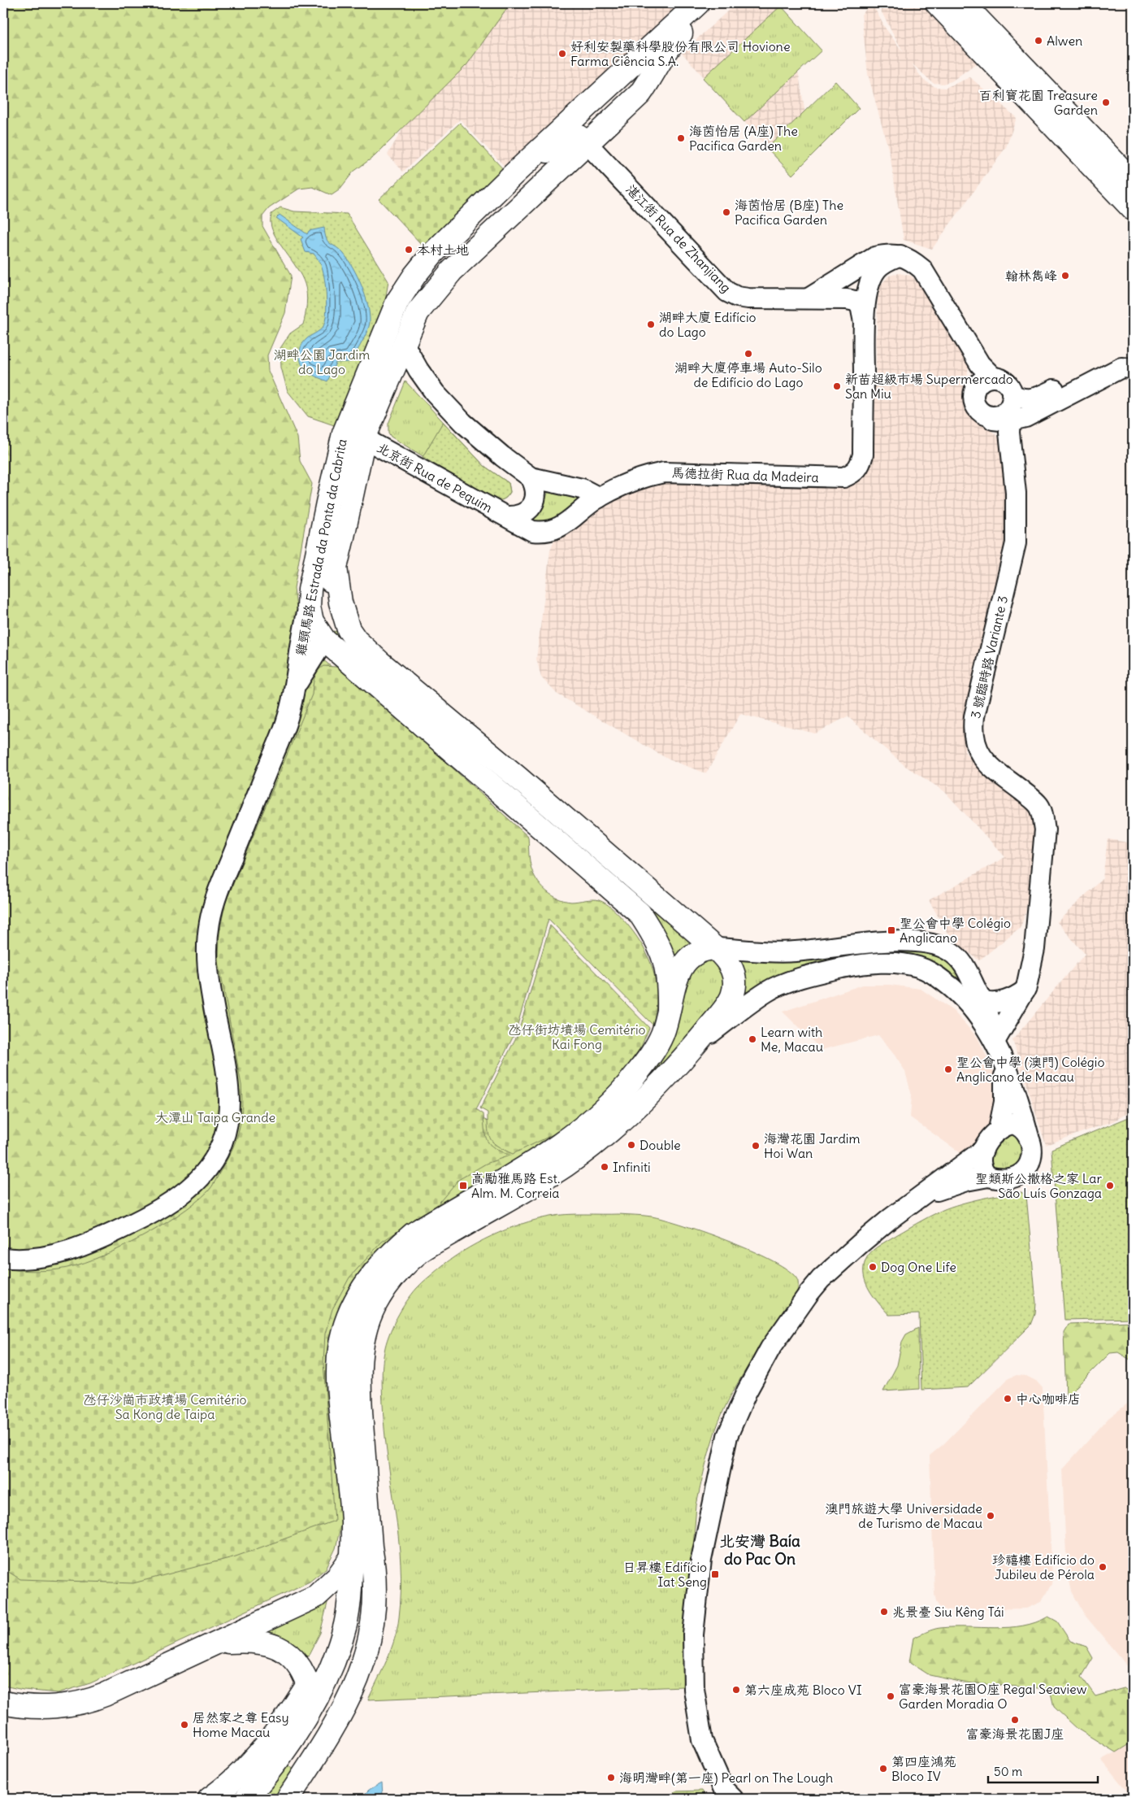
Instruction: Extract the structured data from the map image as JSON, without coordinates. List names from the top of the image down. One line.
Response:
{"streets":{"main road":["雞頸馬路 Estrada da Ponta da Cabrita"],"street":["湛江街 Rua de Zhanjiang","馬德拉街 Rua da Madeira","北京街 Rua de Pequim","3 號臨時路 Variante 3"]},"crossings":[["湛江街 Rua de Zhanjiang","馬德拉街 Rua da Madeira"],["湛江街 Rua de Zhanjiang","雞頸馬路 Estrada da Ponta da Cabrita"],["馬德拉街 Rua da Madeira","北京街 Rua de Pequim"],["北京街 Rua de Pequim","雞頸馬路 Estrada da Ponta da Cabrita"]],"districts":["北安灣 Baía do Pac On"],"parks":["湖畔公園 Jardim do Lago","氹仔街坊墳場 Cemitério Kai Fong","大潭山 Taipa Grande","氹仔沙崗市政墳場 Cemitério Sa Kong de Taipa"],"places":{"other":["Alwen","好利安製藥科學股份有限公司 Hovione Farma Ciência S.A.","百利寶花園 Treasure Garden","海茵怡居 (A座) The Pacifica Garden","海茵怡居 (B座) The Pacifica Garden","本村土地","翰林雋峰","湖畔大廈 Edifício do Lago","湖畔大廈停車場 Auto-Silo de Edifício do Lago","新苗超級市場 Supermercado San Miu","Learn with Me, Macau","聖公會中學 (澳門) Colégio Anglicano de Macau","Double","海灣花園 Jardim Hoi Wan","Infiniti","聖類斯公撒格之家 Lar São Luís Gonzaga","Dog One Life","中心咖啡店","澳門旅遊大學 Universidade de Turismo de Macau","珍禧樓 Edifício do Jubileu de Pérola","兆景臺 Siu Kêng Tái","第六座成苑 Bloco VI","富豪海景花園O座 Regal Seaview Garden Moradia O","富豪海景花園J座","居然家之尊 Easy Home Macau","第四座鴻苑 Bloco IV","海明灣畔(第一座) Pearl on The Lough"],"transit":["聖公會中學 Colégio Anglicano","高勵雅馬路 Est. Alm. M. Correia","日昇樓 Edifício Iat Seng"]},"scale_bar":"50 m"}
